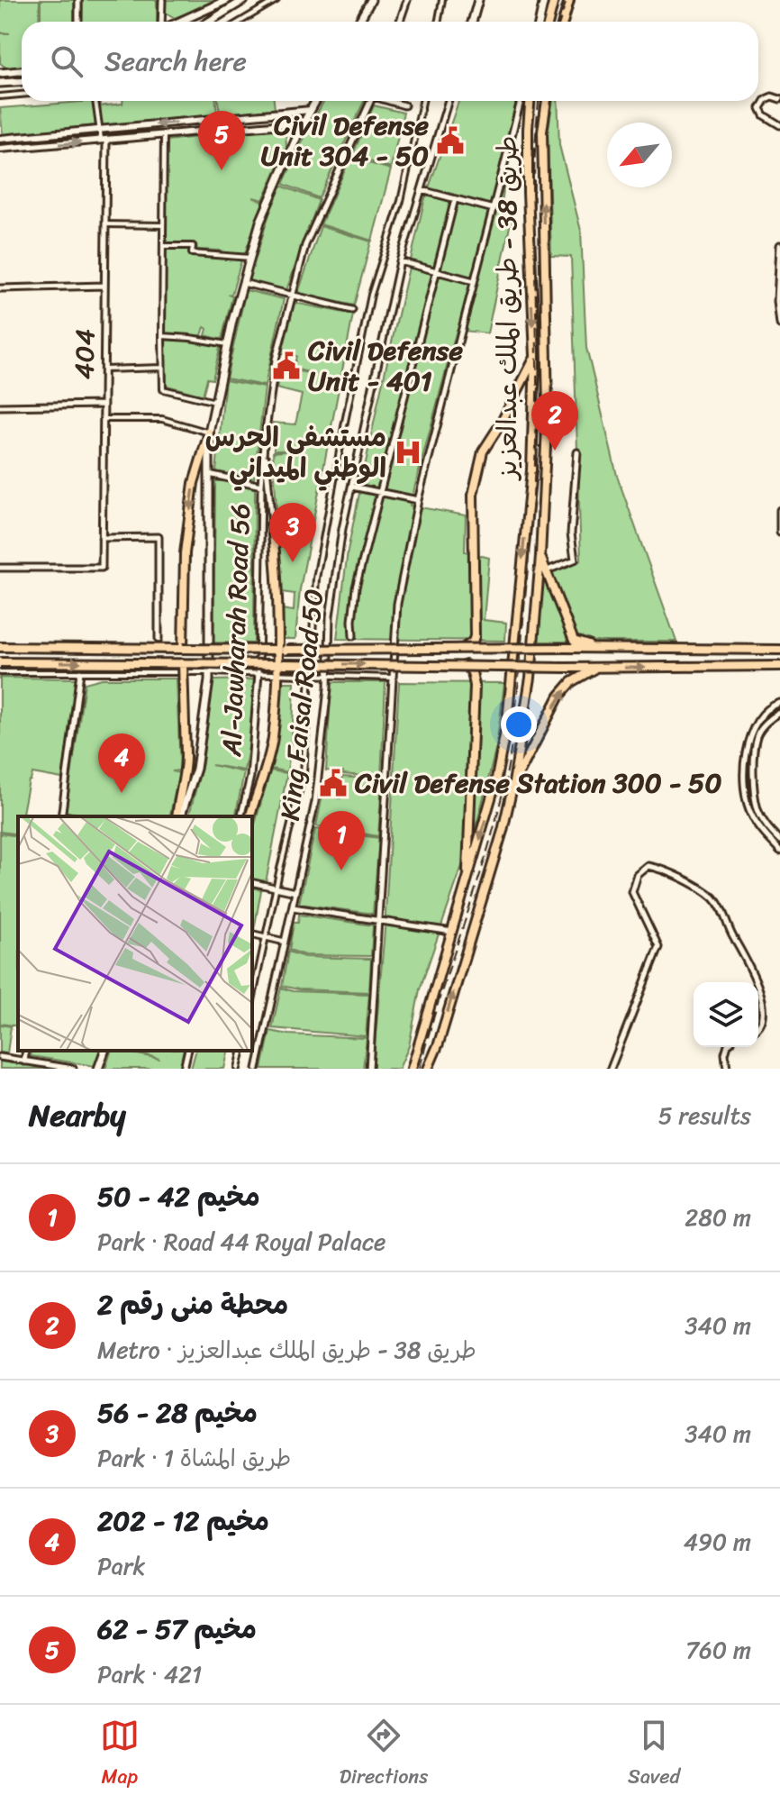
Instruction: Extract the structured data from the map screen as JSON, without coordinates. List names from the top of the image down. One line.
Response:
{"streets":{"main road":["طريق 38 - طريق الملك عبدالعزيز"],"street":["404","Al-Jawharah Road 56","King Faisal Road 50"]},"places":{"public building":["Civil Defense Unit 304 - 50","Civil Defense Unit - 401","Civil Defense Station 300 - 50"],"hospital":["مستشفى الحرس الوطني الميداني"]},"north":"bottom left","page":{"search":"Search here","pins":["5","2","3","4","1"],"heading":["Nearby","5 results"],"list":[{"mark":"1","name":"مخيم 42 - 50","note":"Park · Road 44 Royal Palace","value":"280 m"},{"mark":"2","name":"محطة منى رقم 2","note":"Metro · طريق 38 - طريق الملك عبدالعزيز","value":"340 m"},{"mark":"3","name":"مخيم 28 - 56","note":"Park · طريق المشاة 1","value":"340 m"},{"mark":"4","name":"مخيم 12 - 202","note":"Park","value":"490 m"},{"mark":"5","name":"مخيم 57 - 62","note":"Park · 421","value":"760 m"}],"nav":["Map","Directions","Saved"]}}
